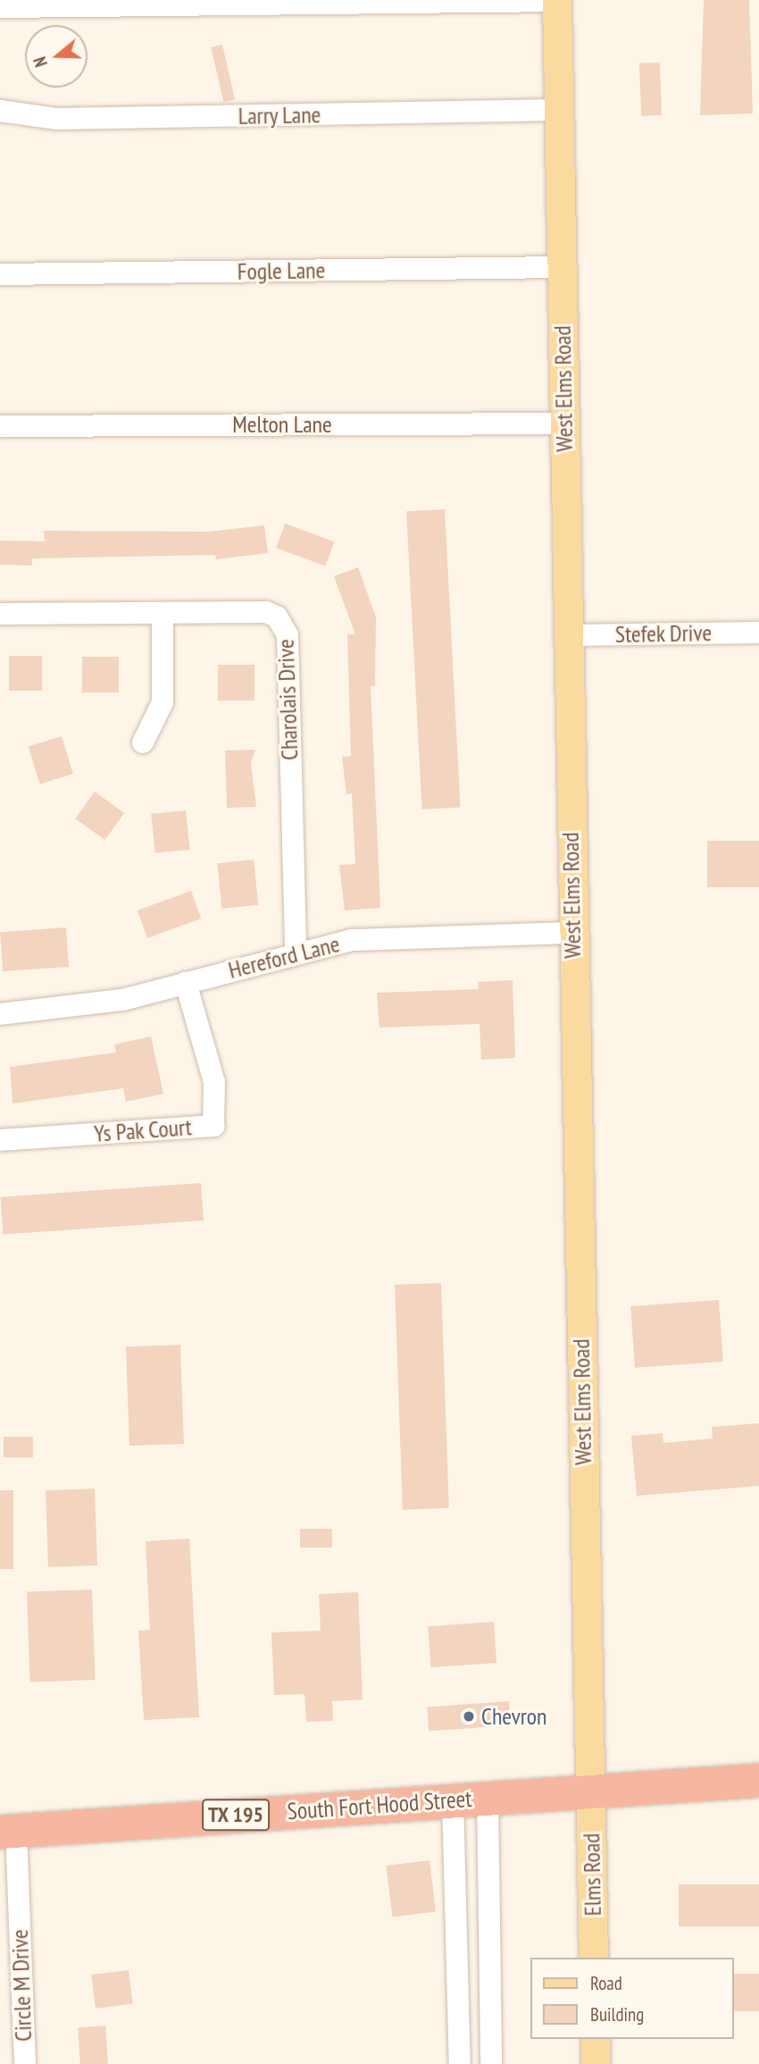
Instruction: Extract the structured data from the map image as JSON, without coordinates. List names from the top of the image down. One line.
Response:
{"streets":{"highway":["South Fort Hood Street","TX 195"],"main road":["West Elms Road","Elms Road"],"street":["Larry Lane","Fogle Lane","Melton Lane","Stefek Drive","Charolais Drive","Hereford Lane","Ys Pak Court","Circle M Drive"]},"crossings":[["Larry Lane","West Elms Road"],["Fogle Lane","West Elms Road"],["West Elms Road","Melton Lane"],["West Elms Road","Stefek Drive"],["West Elms Road","Hereford Lane"],["West Elms Road","South Fort Hood Street"],["West Elms Road","Elms Road"],["Charolais Drive","Hereford Lane"],["Hereford Lane","Ys Pak Court"],["South Fort Hood Street","Elms Road"],["South Fort Hood Street","Circle M Drive"]],"places":["Chevron"],"legend":["Road","Building"],"north":"left"}
